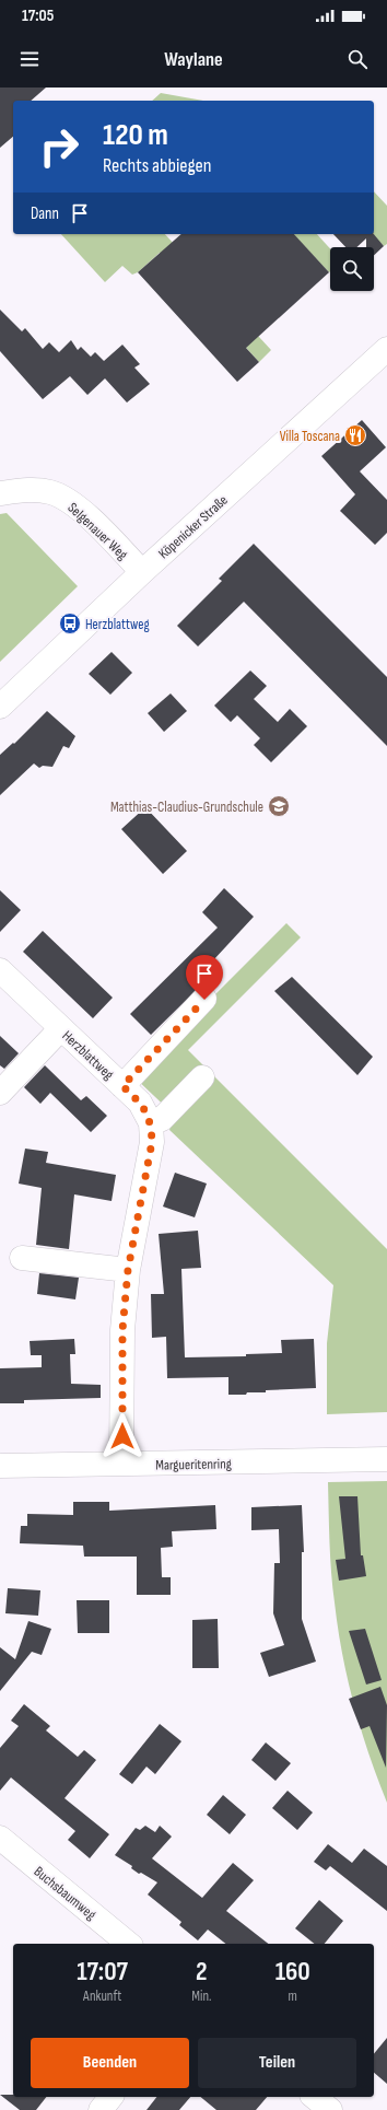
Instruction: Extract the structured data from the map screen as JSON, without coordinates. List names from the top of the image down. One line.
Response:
{"streets":{"street":["Köpenicker Straße","Selgenauer Weg","Herzblattweg","Margueritenring","Buchsbaumweg"]},"crossings":[["Köpenicker Straße","Selgenauer Weg"],["Herzblattweg","Margueritenring"]],"places":{"restaurant":["Villa Toscana"],"bus stop":["Herzblattweg"],"school or university":["Matthias-Claudius-Grundschule"]},"page":{"status":"17:05","header":"Waylane","turn":["120 m","Rechts abbiegen"],"then":"Dann","eta":["17:07","Ankunft","2","Min.","160","m"],"buttons":["Beenden","Teilen"]}}
